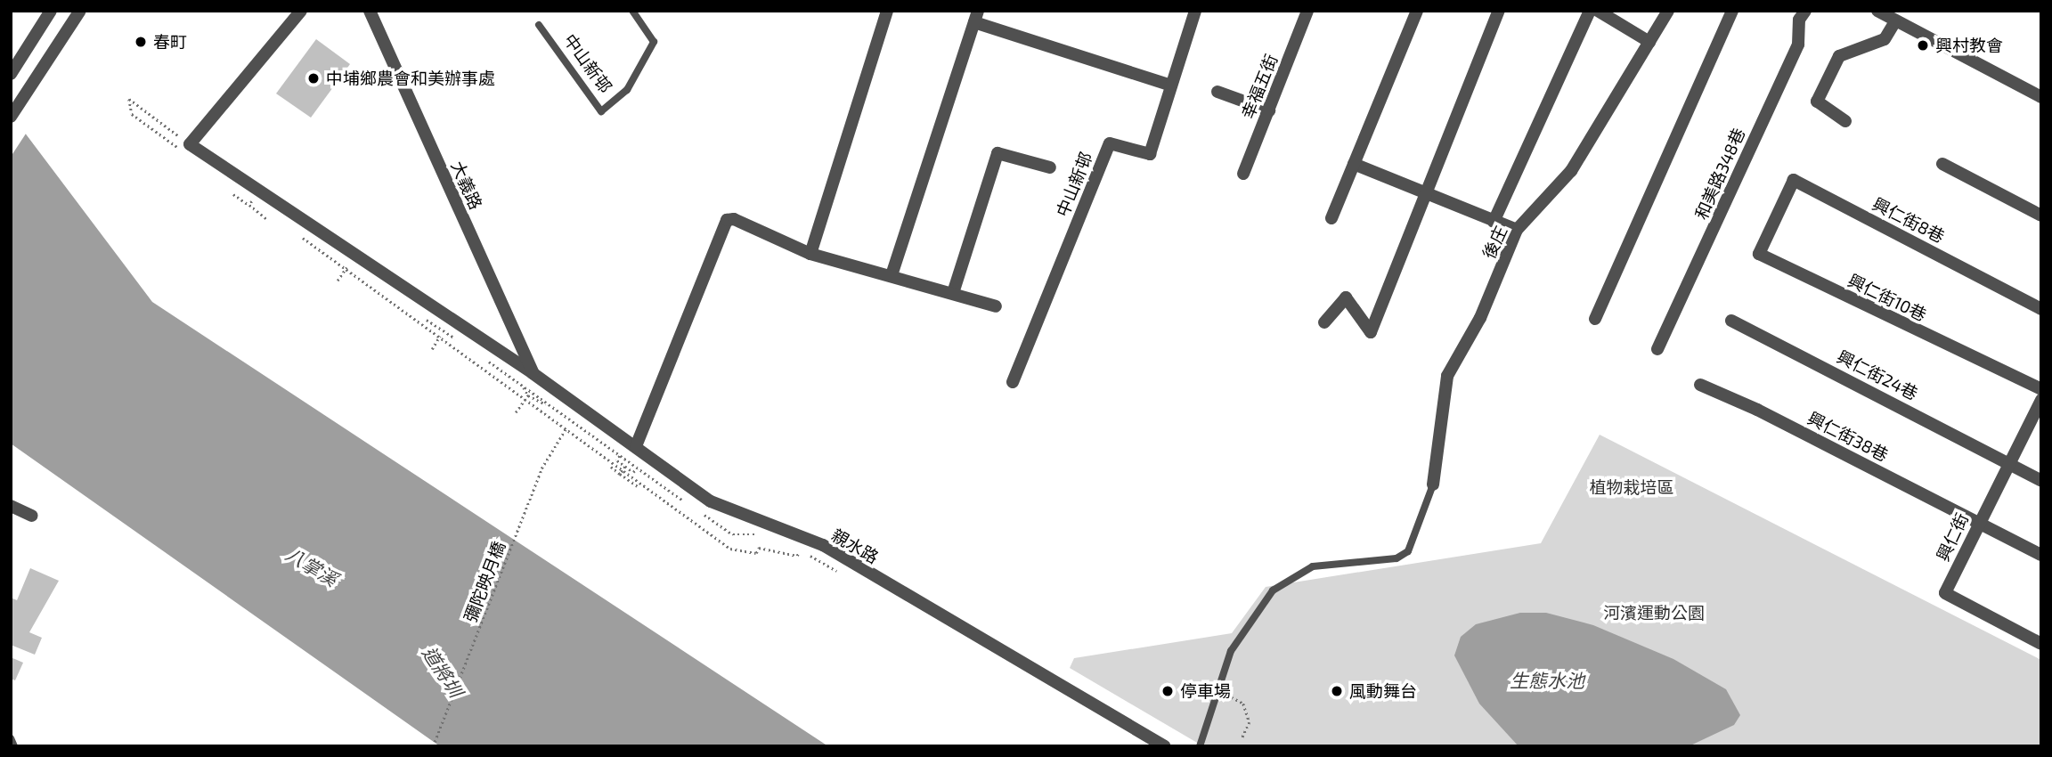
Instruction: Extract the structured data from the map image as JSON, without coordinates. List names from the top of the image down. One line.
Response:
{"streets":{"street":["中山新邨","幸福五街","和美路348巷","大義路","興仁街8巷","後庄","興仁街10巷","興仁街24巷","興仁街38巷","興仁街","親水路"],"path":["彌陀映月橋"]},"crossings":[["大義路","親水路"],["興仁街8巷","興仁街10巷"],["興仁街24巷","興仁街"],["興仁街38巷","興仁街"]],"water":["八掌溪","道將圳","生態水池"],"parks":["植物栽培區","河濱運動公園"],"places":["春町","興村教會","中埔鄉農會和美辦事處","停車場","風動舞台"]}
